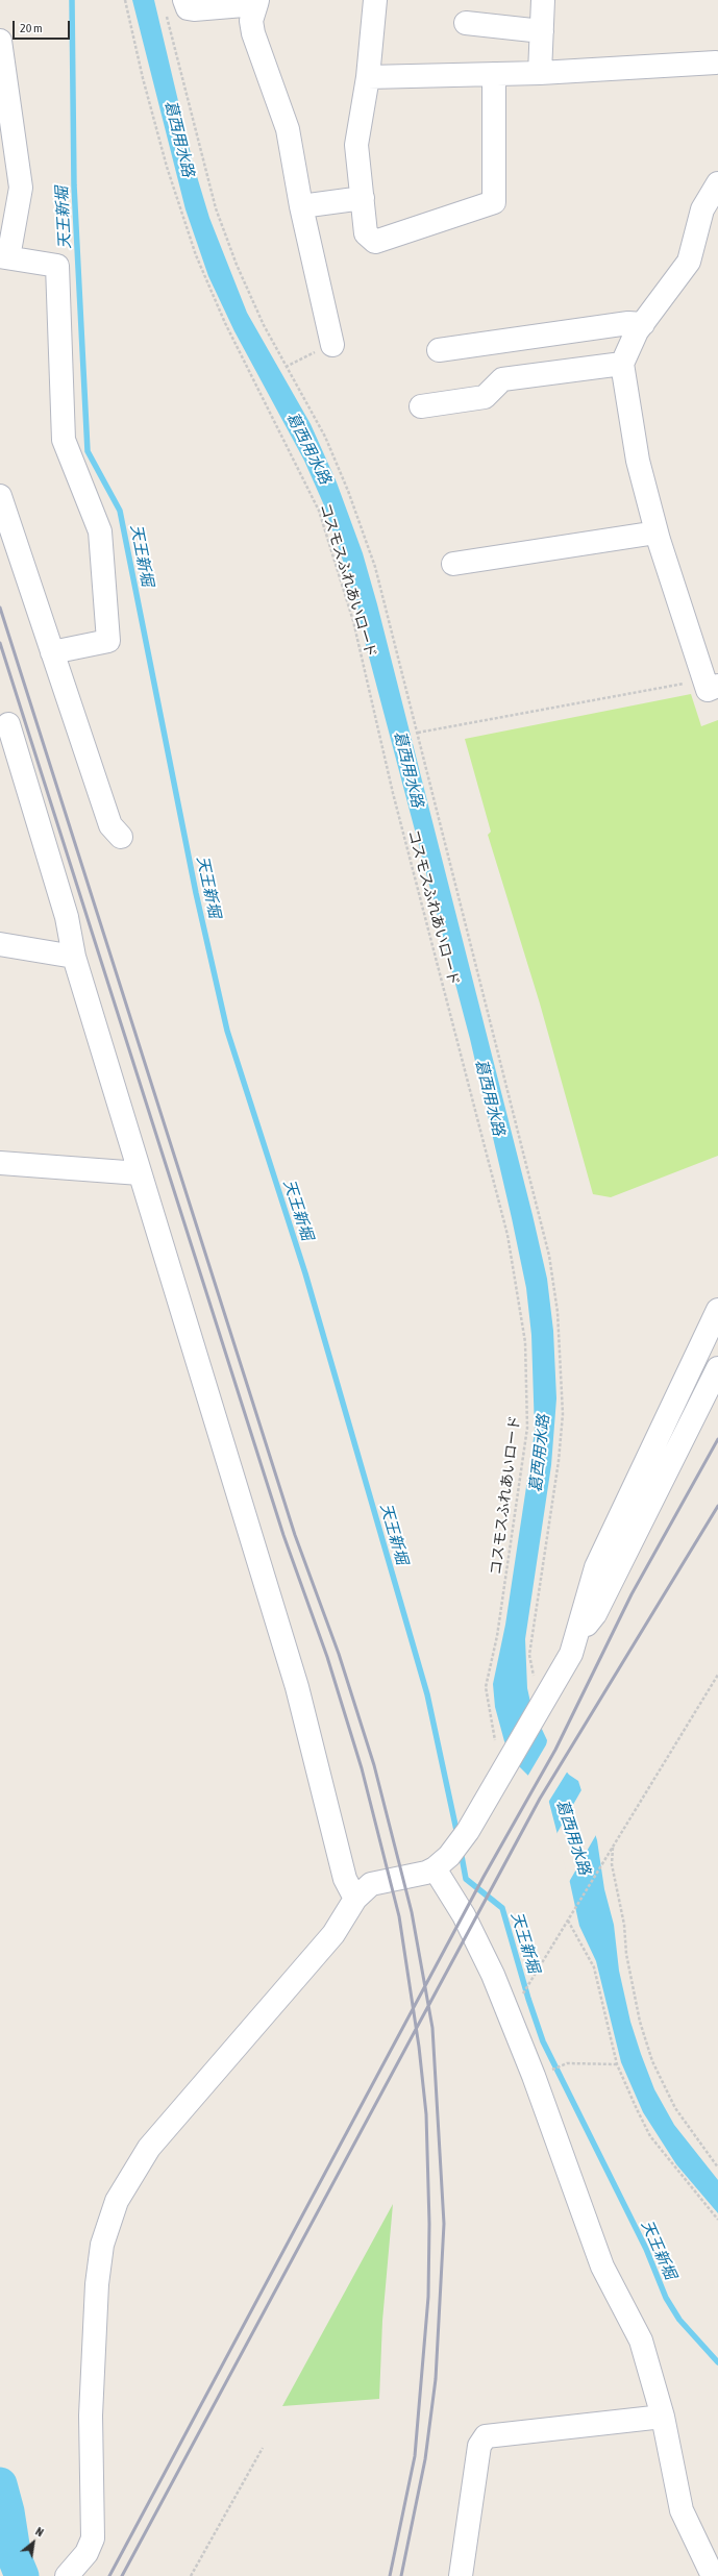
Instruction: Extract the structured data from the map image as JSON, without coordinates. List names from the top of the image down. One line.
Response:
{"streets":{"path":["コスモスふれあいロード"]},"water":["葛西用水路","天王新堀"],"scale_bar":"20 m","north":"top right"}
